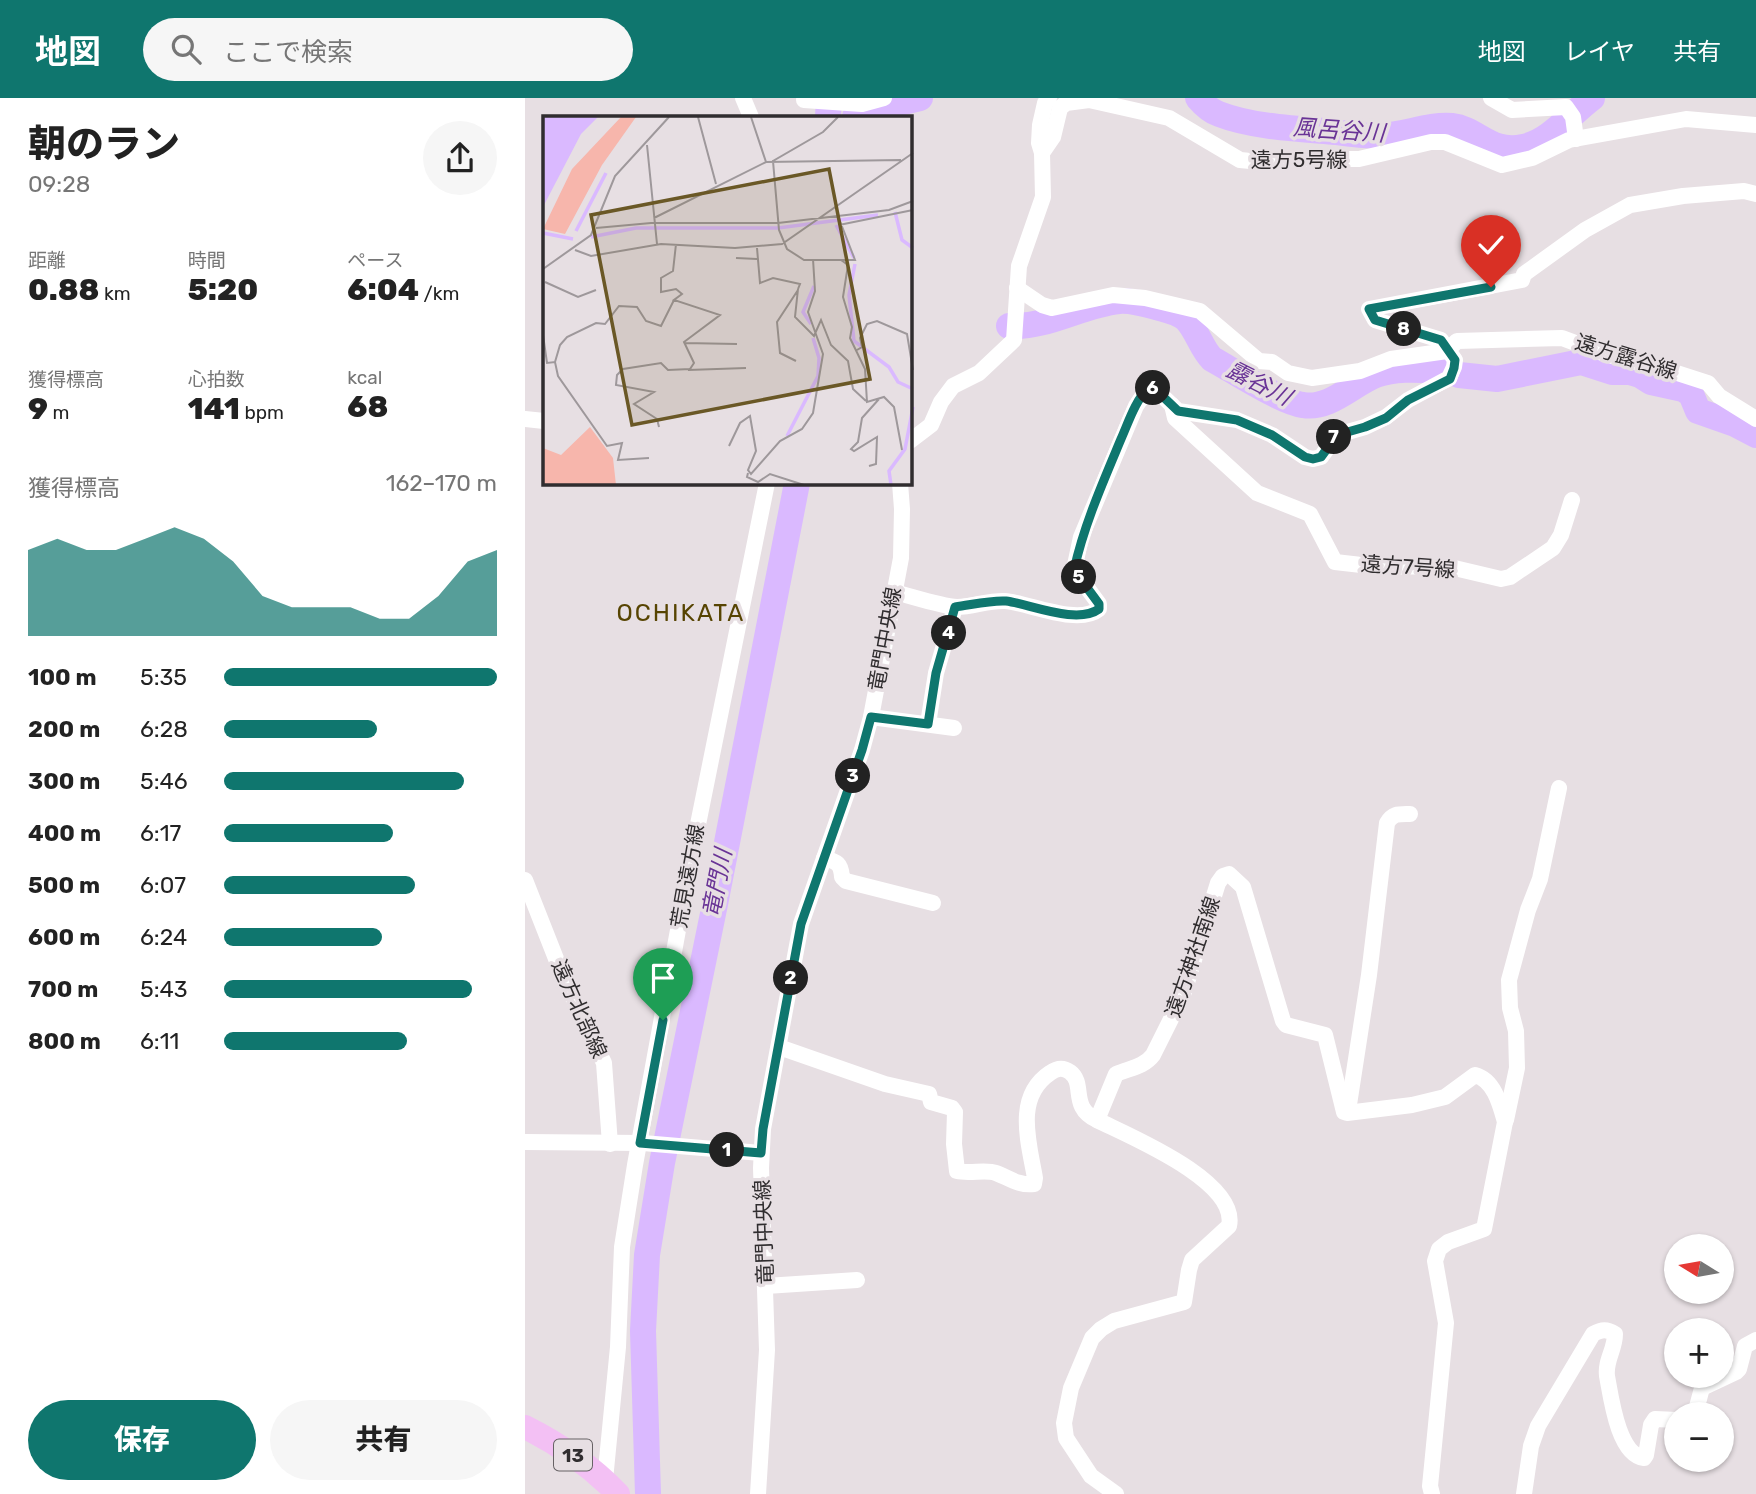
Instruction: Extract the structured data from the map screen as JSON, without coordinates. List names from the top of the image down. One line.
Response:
{"streets":{"main road":["13"],"street":["遠方5号線","遠方露谷線","遠方7号線","竜門中央線","荒見遠方線","遠方神社南線","遠方北部線"]},"crossings":[["遠方7号線","竜門中央線"],["荒見遠方線","13"]],"districts":["OCHIKATA"],"water":["風呂谷川","露谷川","竜門川"],"north":"left","page":{"header":"地図","search":"ここで検索","nav":["地図","レイヤ","共有"],"heading":["朝のラン","09:28"],"stats":[["距離","0.88 km"],["時間","5:20"],["ペース","6:04 /km"],["獲得標高","9 m"],["心拍数","141 bpm"],["kcal","68"]],"pins":["8","6","7","5","4","3","2","1"],"chart":["獲得標高","162–170 m"],"list":[{"name":"100 m","note":"5:35"},{"name":"200 m","note":"6:28"},{"name":"300 m","note":"5:46"},{"name":"400 m","note":"6:17"},{"name":"500 m","note":"6:07"},{"name":"600 m","note":"6:24"},{"name":"700 m","note":"5:43"},{"name":"800 m","note":"6:11"}],"map_buttons":["+","−"],"buttons":["保存","共有"]}}
